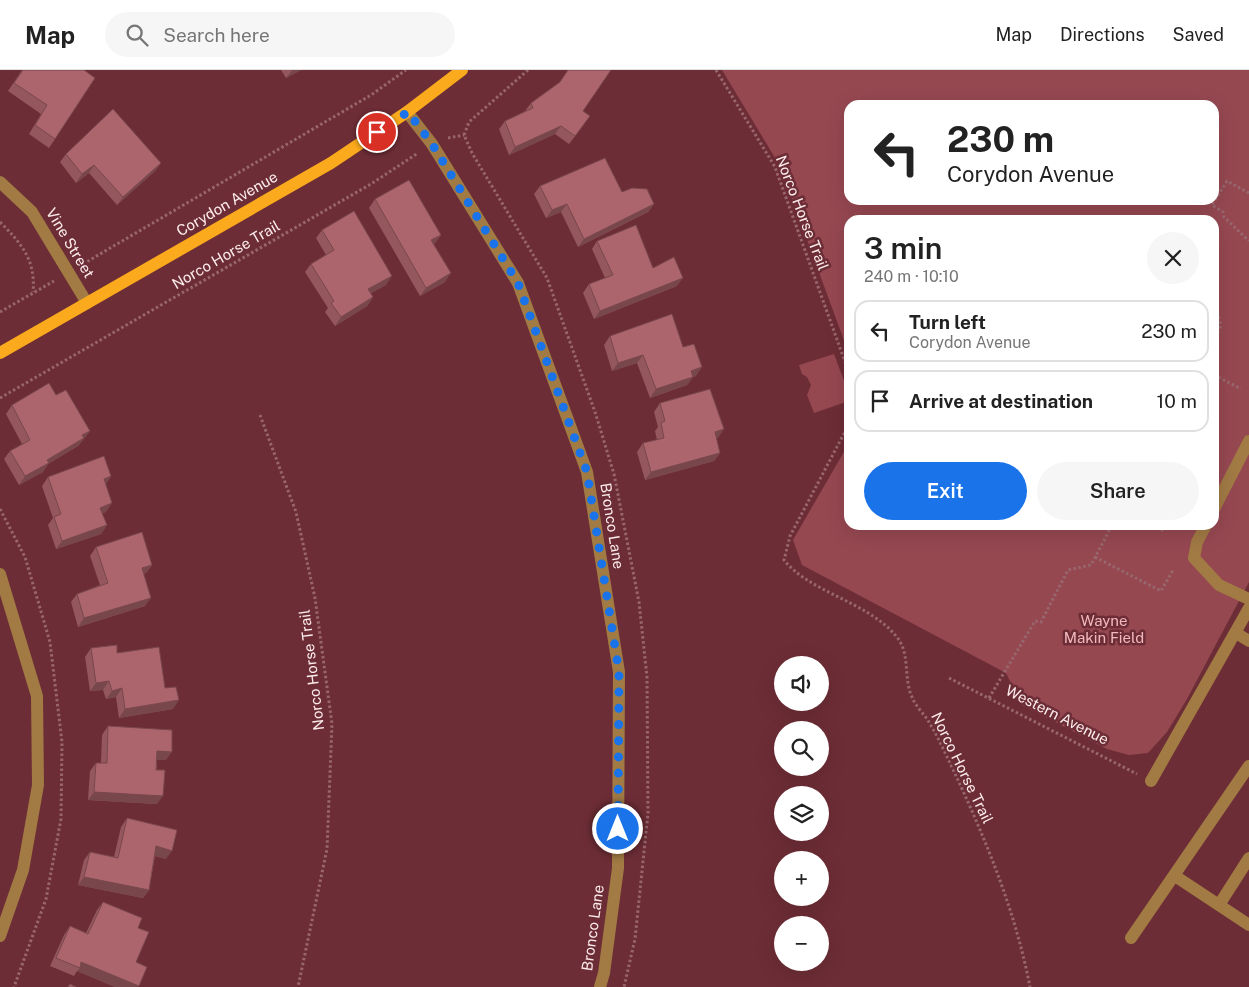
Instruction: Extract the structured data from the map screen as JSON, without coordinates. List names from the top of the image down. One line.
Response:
{"streets":{"main road":["Corydon Avenue"],"street":["Vine Street","Bronco Lane"],"path":["Norco Horse Trail","Western Avenue"]},"crossings":[["Corydon Avenue","Vine Street"],["Corydon Avenue","Bronco Lane"],["Norco Horse Trail","Bronco Lane"]],"parks":["Wayne Makin Field"],"page":{"header":"Map","search":"Search here","nav":["Map","Directions","Saved"],"turn":["230 m","Corydon Avenue"],"heading":["3 min","240 m · 10:10"],"list":[{"name":"Turn left","note":"Corydon Avenue","value":"230 m"},{"name":"Arrive at destination","value":"10 m"}],"buttons":["Exit","Share"],"map_buttons":["+","−"]}}
